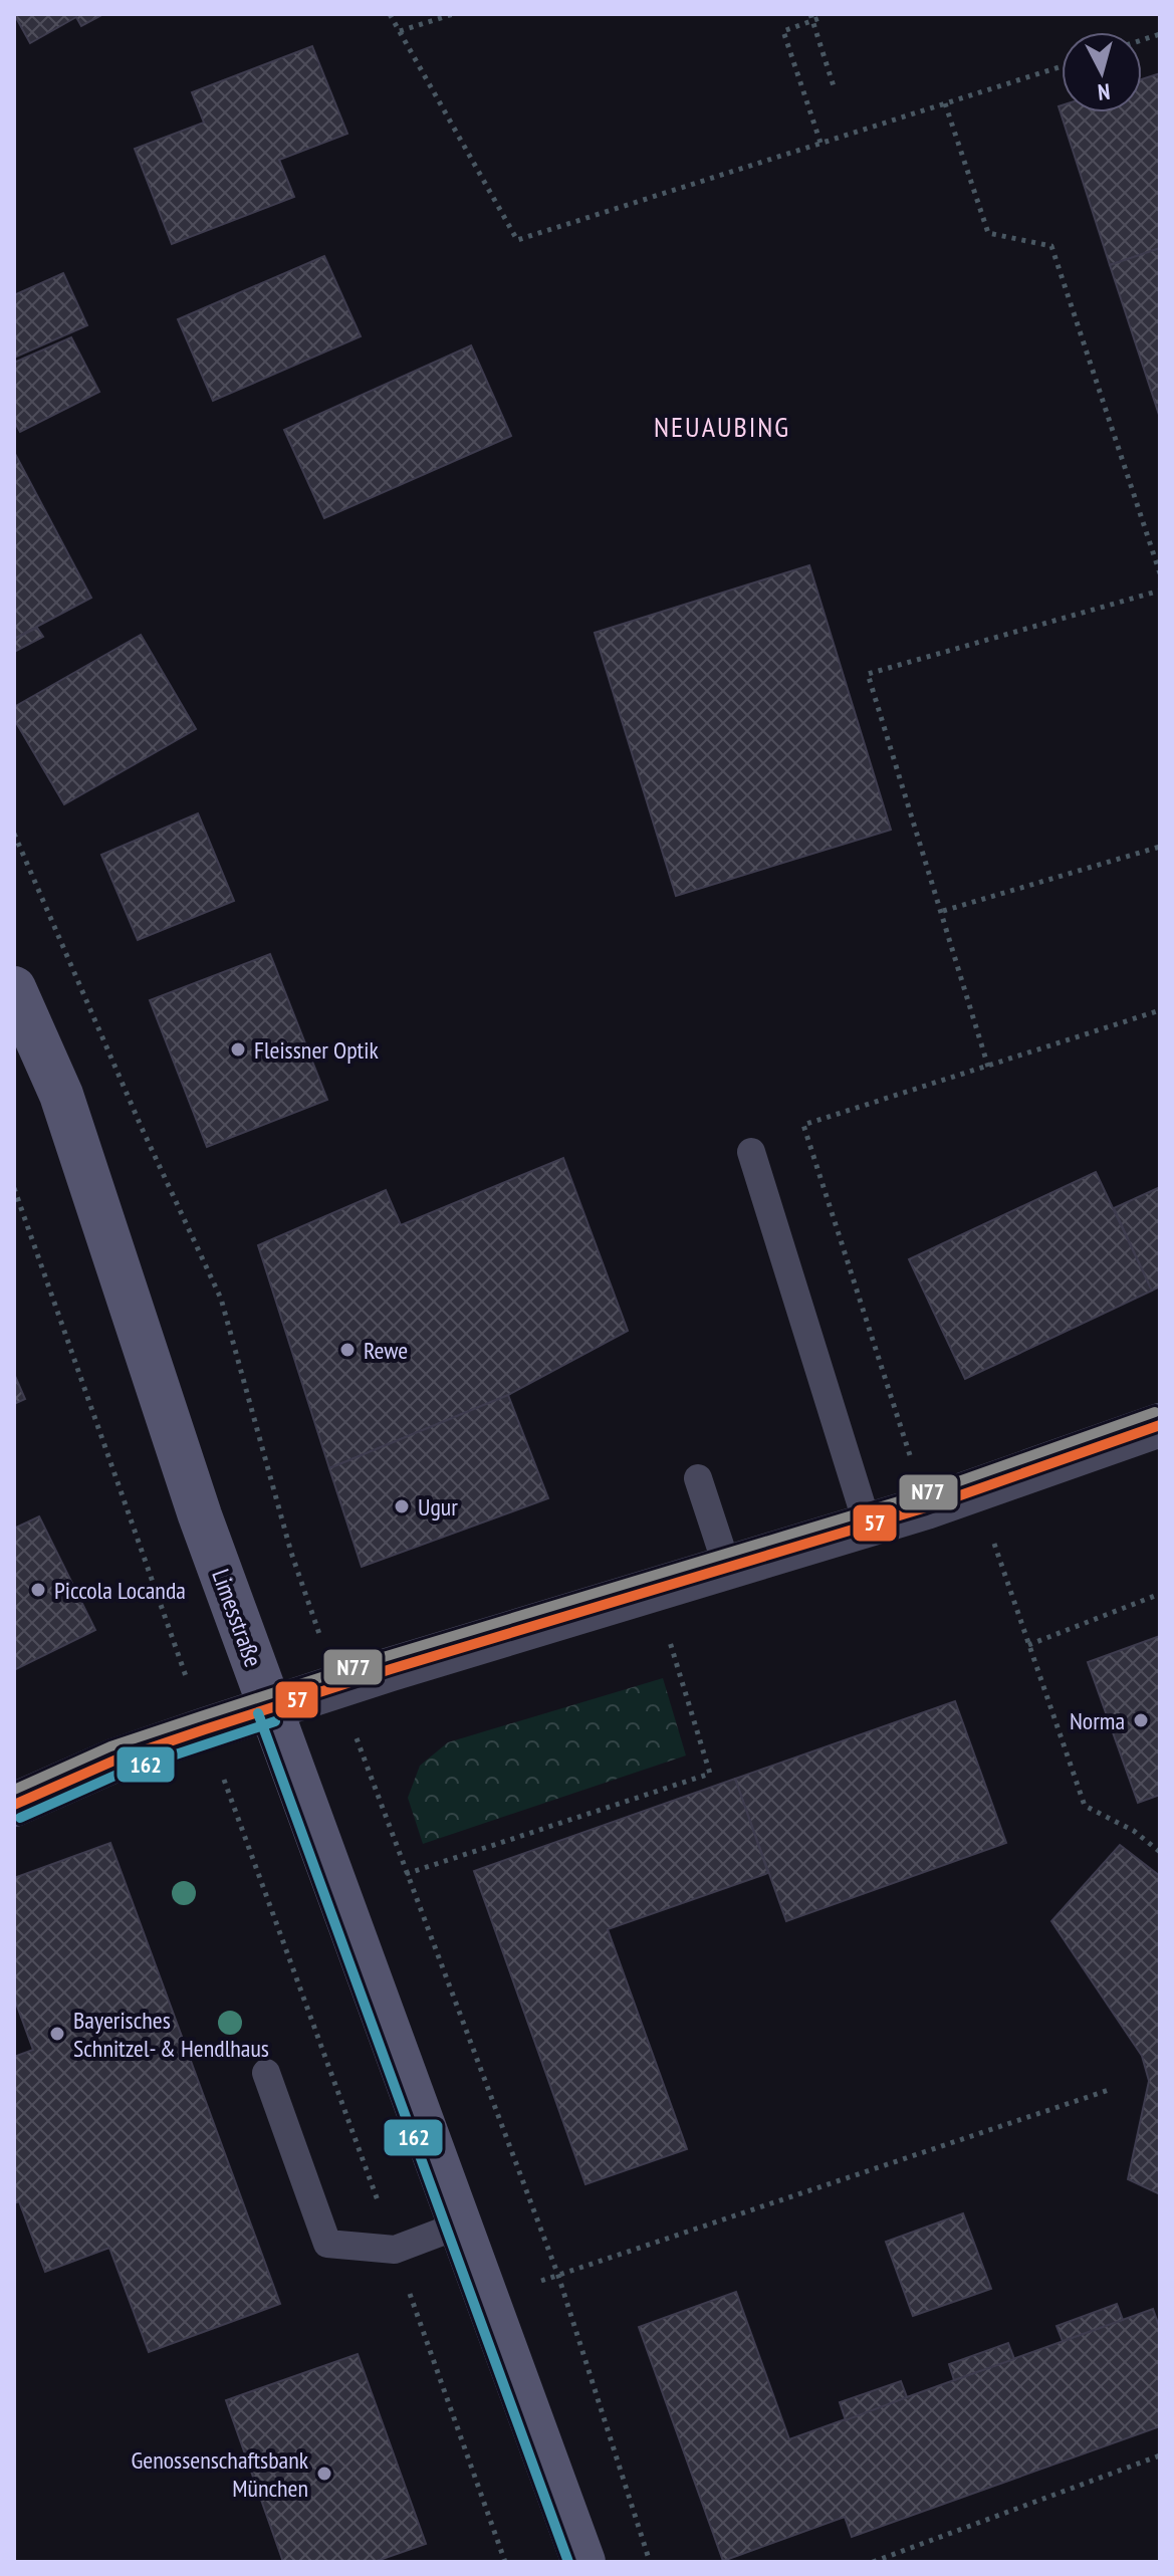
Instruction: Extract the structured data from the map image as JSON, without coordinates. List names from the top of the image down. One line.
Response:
{"streets":{"street":["Limesstraße"]},"districts":["NEUAUBING"],"places":["Fleissner Optik","Rewe","Ugur","Piccola Locanda","Norma","Bayerisches Schnitzel- & Hendlhaus","Genossenschaftsbank München"],"lines":["transit line N77","transit line 57","transit line 162"],"north":"bottom"}
